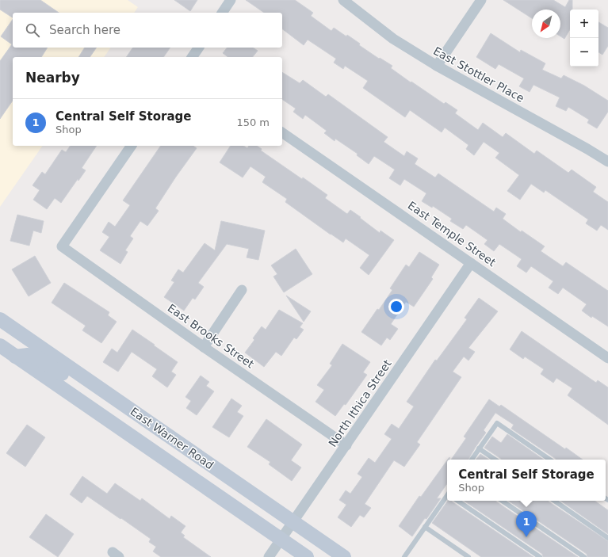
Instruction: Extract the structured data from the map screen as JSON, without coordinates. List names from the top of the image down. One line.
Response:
{"streets":{"main road":["East Warner Road"],"street":["East Stottler Place","East Temple Street","East Brooks Street","North Ithica Street"]},"crossings":[["East Temple Street","North Ithica Street"],["East Brooks Street","North Ithica Street"],["North Ithica Street","East Warner Road"]],"north":"bottom left","page":{"map_buttons":["+","−"],"search":"Search here","heading":"Nearby","list":[{"mark":"1","name":"Central Self Storage","note":"Shop","value":"150 m"}],"popup":["Central Self Storage","Shop"],"pins":"1"}}
